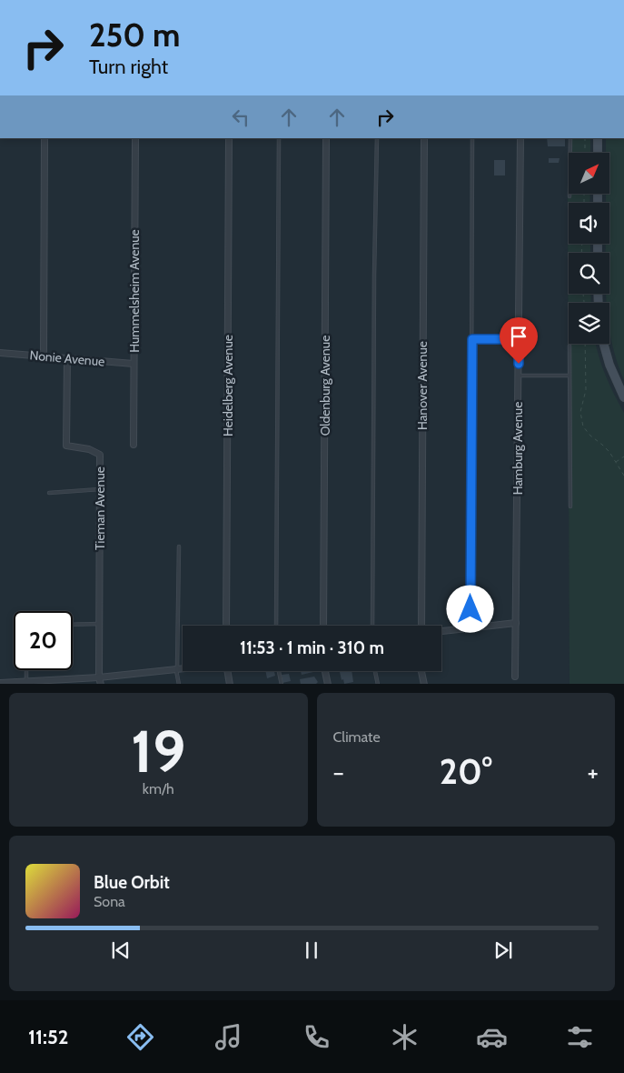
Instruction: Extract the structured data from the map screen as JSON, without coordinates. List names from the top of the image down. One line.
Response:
{"streets":{"street":["Hummelsheim Avenue","Nonie Avenue","Heidelberg Avenue","Oldenburg Avenue","Hanover Avenue","Hamburg Avenue","Tieman Avenue"]},"crossings":[["Hummelsheim Avenue","Nonie Avenue"],["Nonie Avenue","Tieman Avenue"]],"north":"top right","page":{"turn":["250 m","Turn right"],"limit":"20","trip":"11:53 · 1 min · 310 m","tile":[["19","km/h"],"Climate"],"heat":["−","20°","+"],"song":["Blue Orbit","Sona"],"tabs":"11:52"}}
